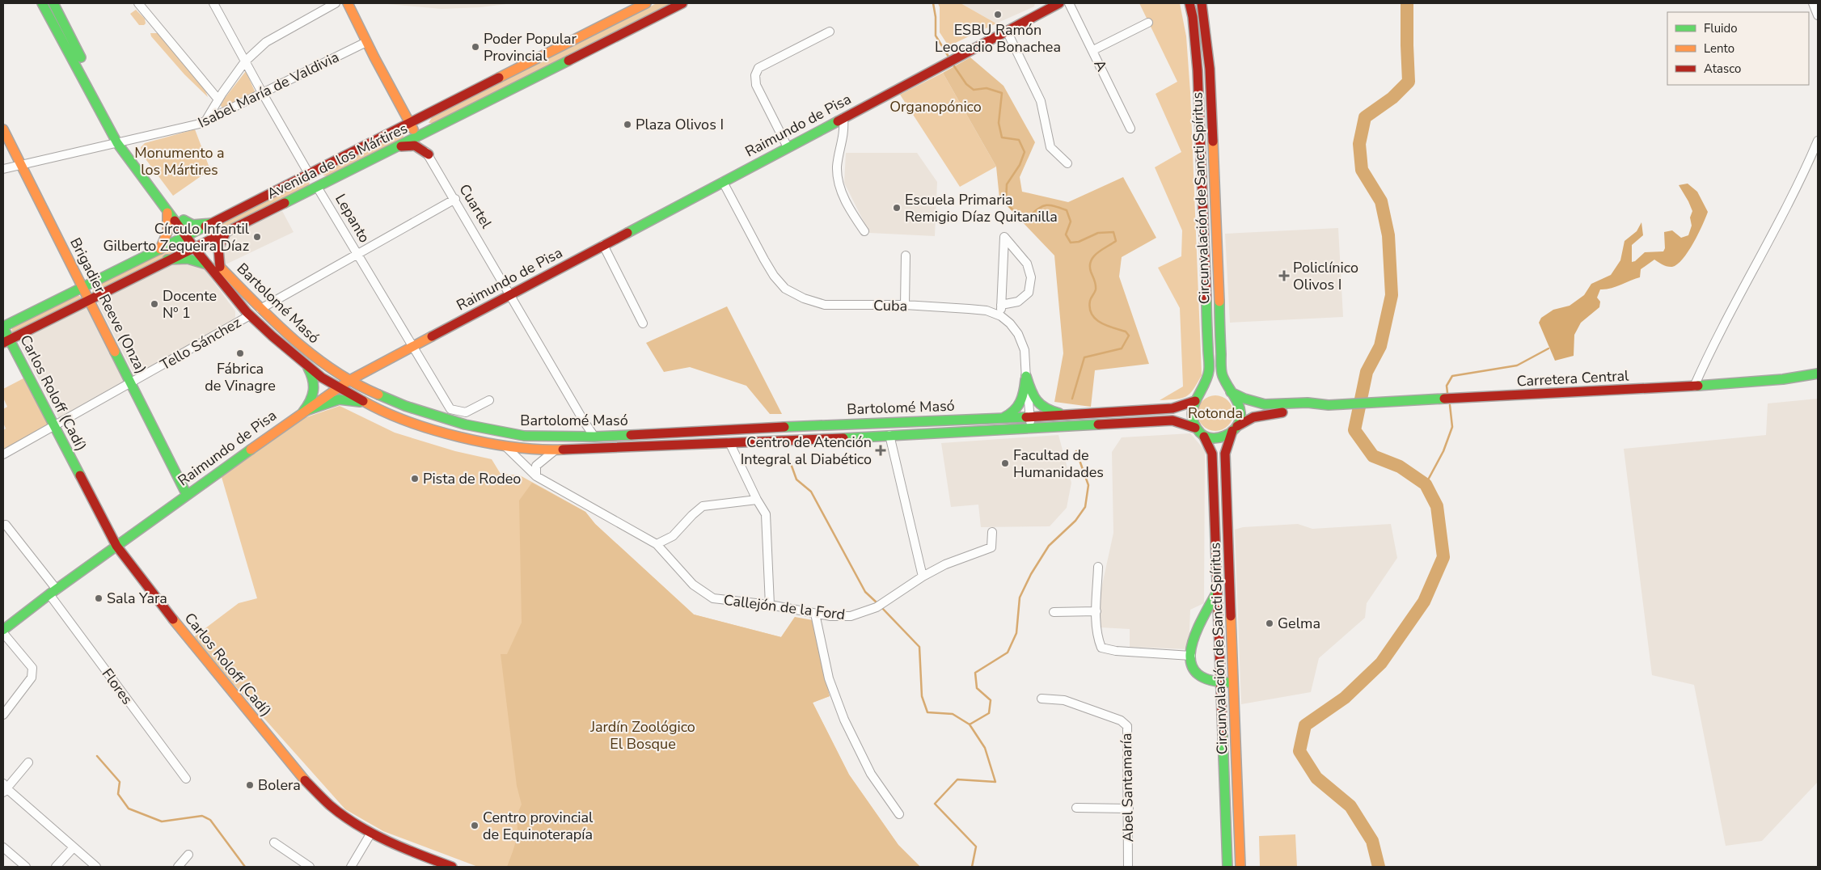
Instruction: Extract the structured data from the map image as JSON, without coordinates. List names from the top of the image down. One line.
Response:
{"streets":{"main road":["Raimundo de Pisa","Avenida de los Mártires","Circunvalación de Sancti Spíritus","Cuartel","Lepanto","Bartolomé Masó","Brigadier Reeve (Onza)","Carretera Central","Carlos Roloff (Cadí)"],"street":["A","Isabel María de Valdivia","Cuba","Tello Sánchez","Callejón de la Ford","Flores","Abel Santamaría"]},"crossings":[["Isabel María de Valdivia","Cuartel"],["Isabel María de Valdivia","Lepanto"],["Isabel María de Valdivia","Brigadier Reeve (Onza)"],["Raimundo de Pisa","Cuartel"],["Raimundo de Pisa","Lepanto"],["Raimundo de Pisa","Bartolomé Masó"],["Raimundo de Pisa","Brigadier Reeve (Onza)"],["Raimundo de Pisa","Cuba"],["Raimundo de Pisa","Carlos Roloff (Cadí)"],["Raimundo de Pisa","Flores"],["Avenida de los Mártires","Cuartel"],["Avenida de los Mártires","Lepanto"],["Avenida de los Mártires","Bartolomé Masó"],["Avenida de los Mártires","Brigadier Reeve (Onza)"],["Avenida de los Mártires","Carlos Roloff (Cadí)"],["Circunvalación de Sancti Spíritus","Bartolomé Masó"],["Cuartel","Bartolomé Masó"],["Bartolomé Masó","Cuba"],["Bartolomé Masó","Tello Sánchez"],["Bartolomé Masó","Callejón de la Ford"],["Brigadier Reeve (Onza)","Tello Sánchez"],["Tello Sánchez","Carlos Roloff (Cadí)"]],"parks":["Organopónico","Monumento a los Mártires","Rotonda","Jardín Zoológico El Bosque"],"places":{"other":["ESBU Ramón Leocadio Bonachea","Poder Popular Provincial","Plaza Olivos I","Escuela Primaria Remigio Díaz Quitanilla","Círculo Infantil Gilberto Zequeira Díaz","Docente Nº 1","Fábrica de Vinagre","Facultad de Humanidades","Pista de Rodeo","Sala Yara","Gelma","Bolera","Centro provincial de Equinoterapía"],"health":["Policlínico Olivos I","Centro de Atención Integral al Diabético"]},"legend":["Fluido","Lento","Atasco"]}
